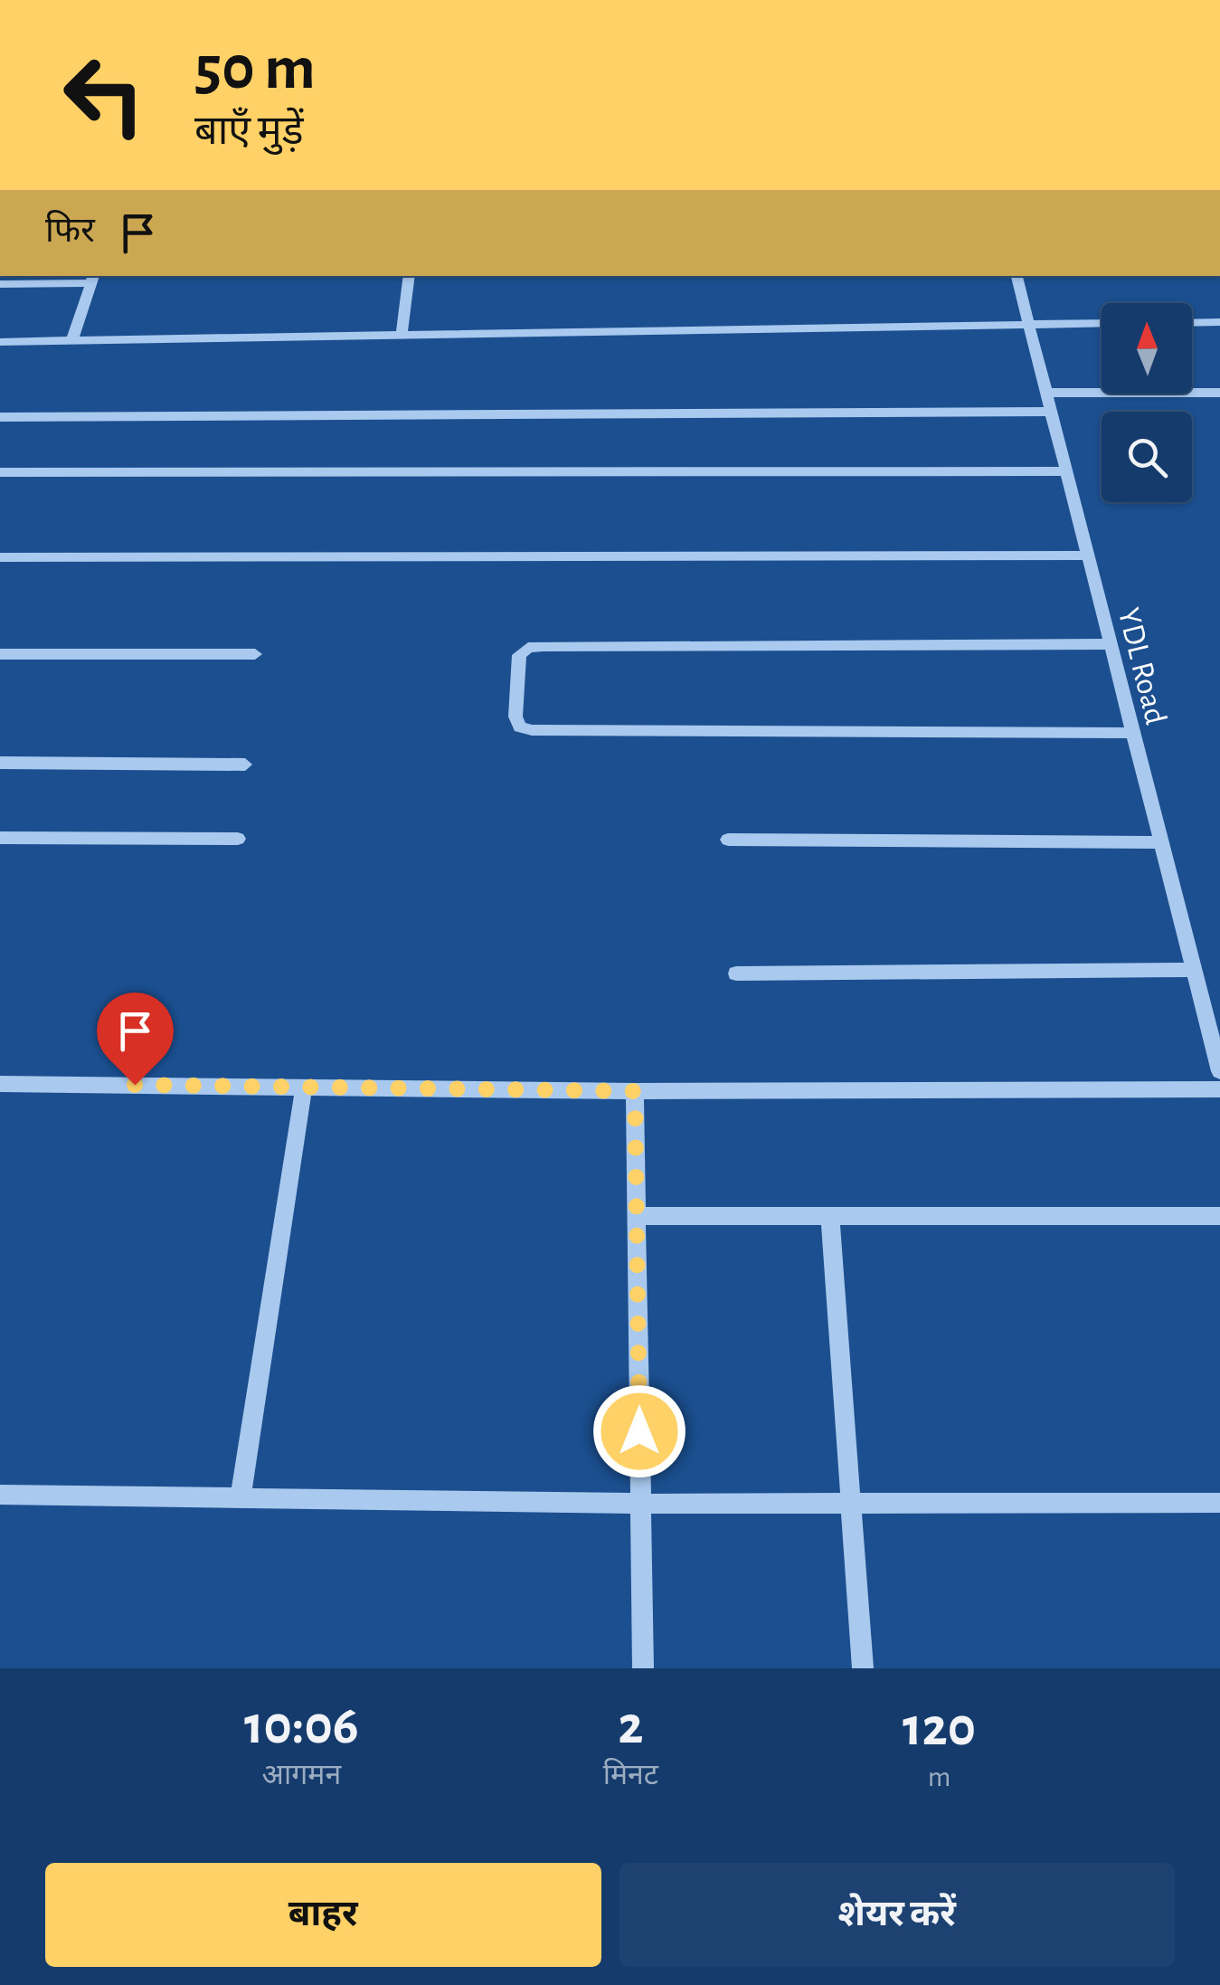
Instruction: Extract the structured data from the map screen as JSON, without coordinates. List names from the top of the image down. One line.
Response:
{"streets":{"street":["YDL Road"]},"north":"top","page":{"turn":["50 m","बाएँ मुड़ें"],"then":"फिर","eta":["10:06","आगमन","2","मिनट","120","m"],"buttons":["बाहर","शेयर करें"]}}
